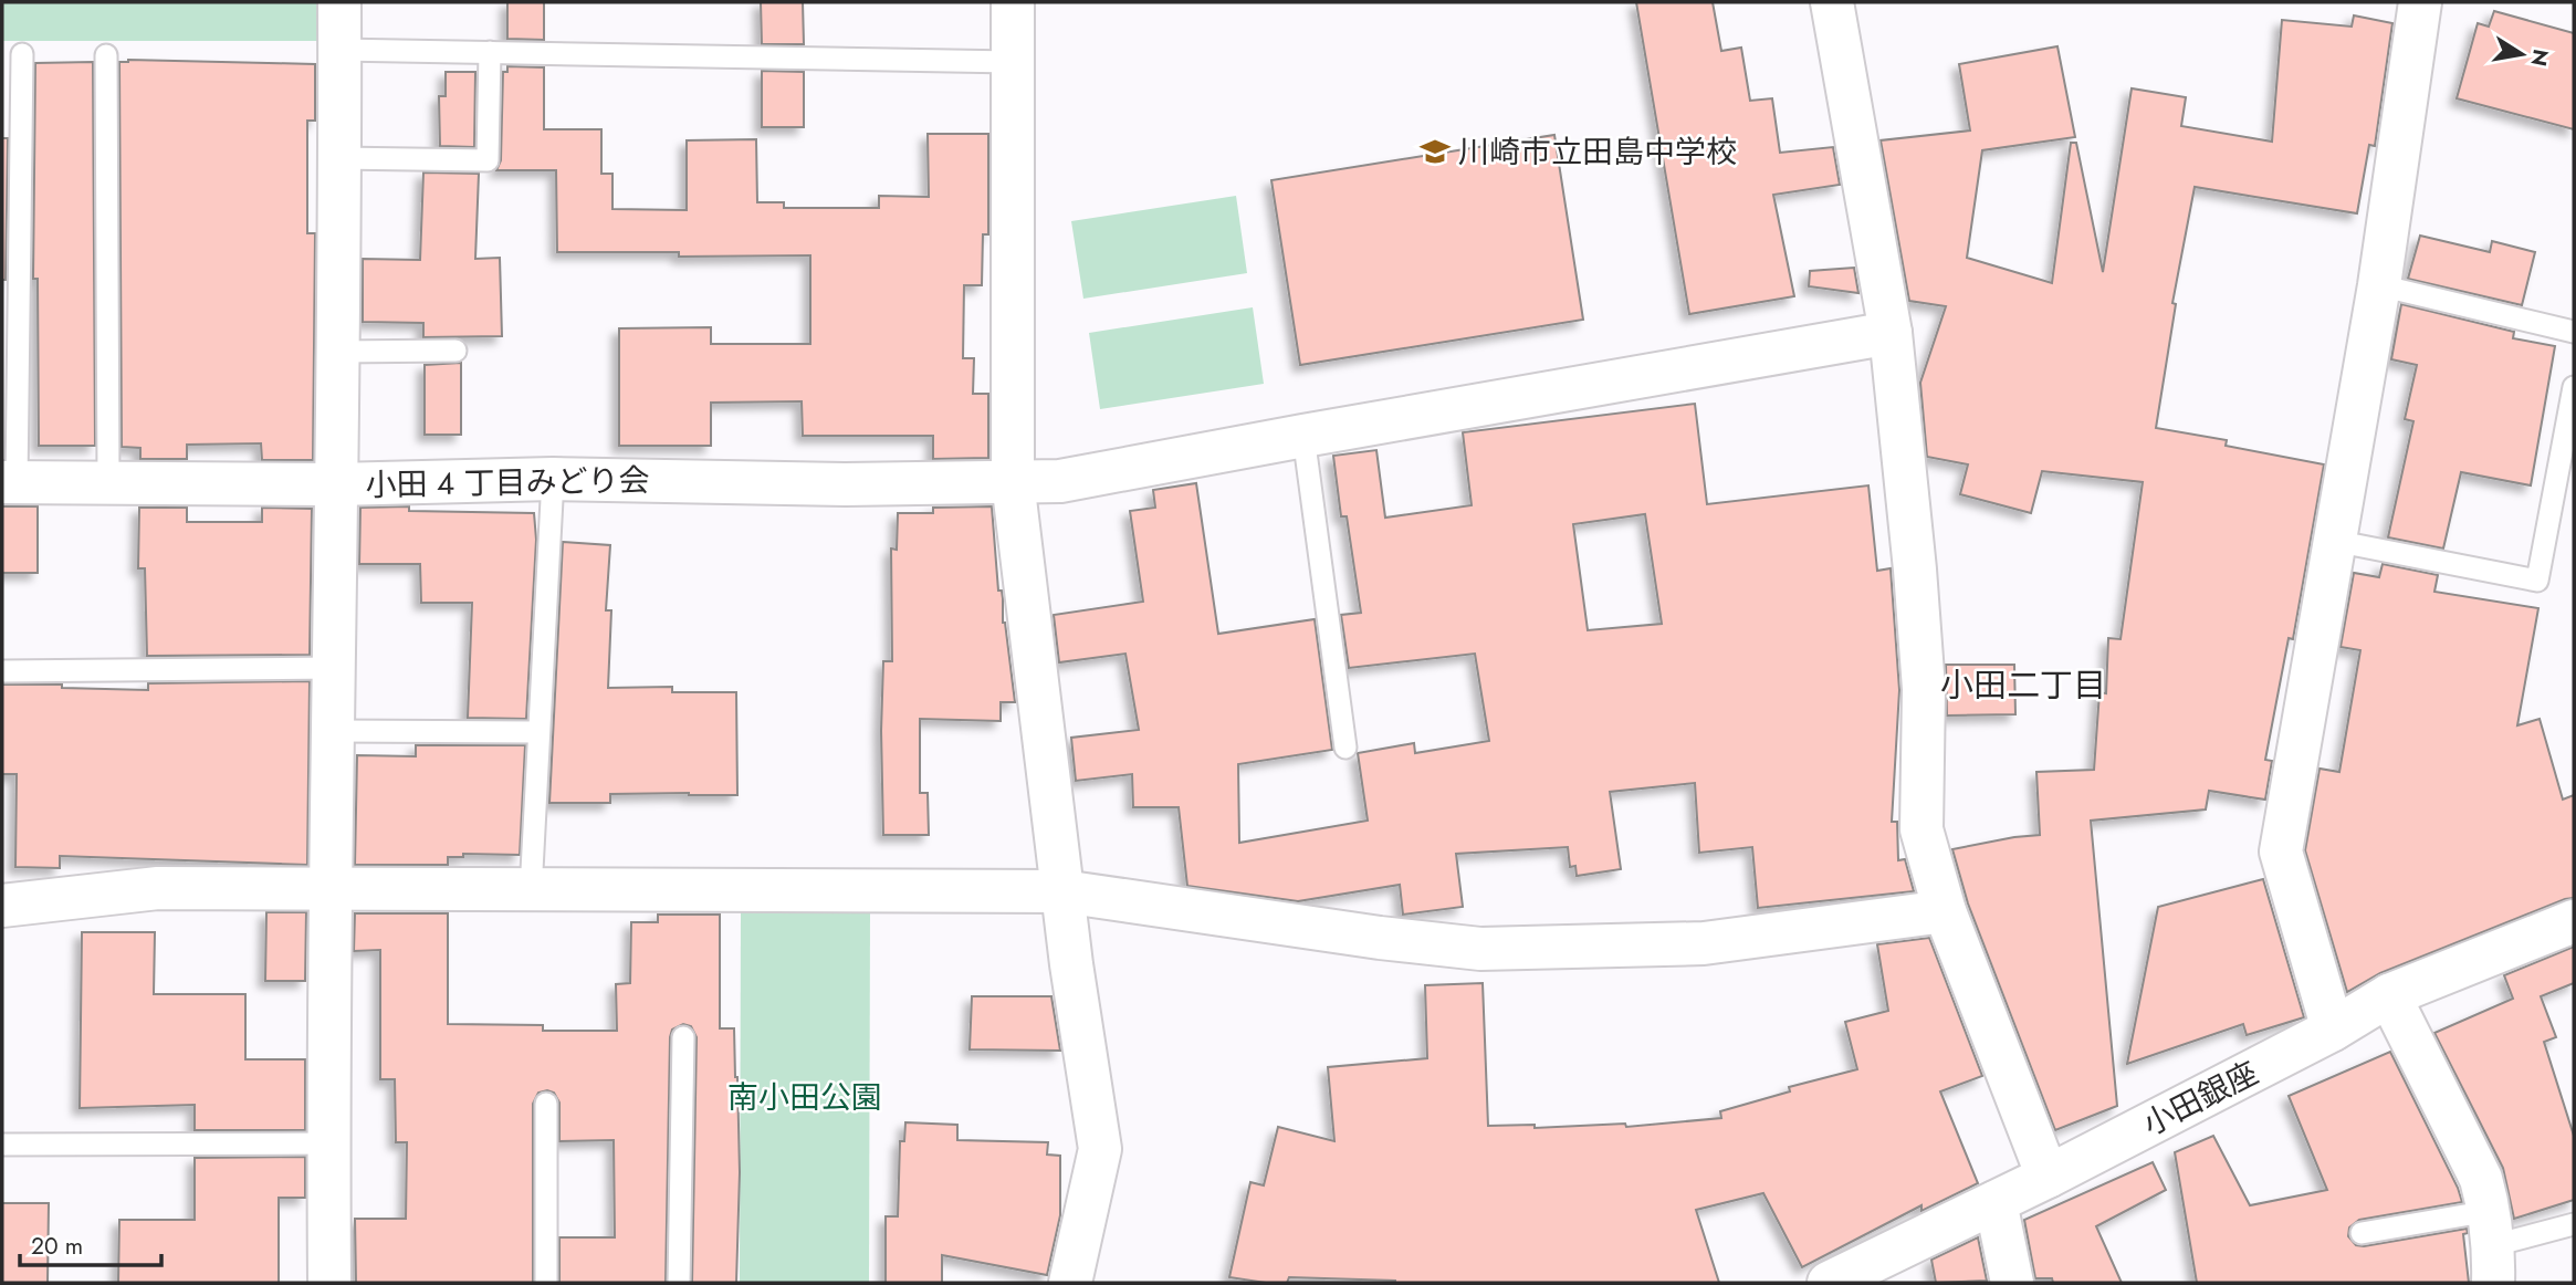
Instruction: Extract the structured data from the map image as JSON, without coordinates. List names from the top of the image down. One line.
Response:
{"streets":{"street":["小田 4 丁目みどり会","小田銀座"]},"districts":["小田二丁目"],"parks":["南小田公園"],"places":{"school or university":["川崎市立田島中学校"]},"scale_bar":"20 m","north":"right"}
